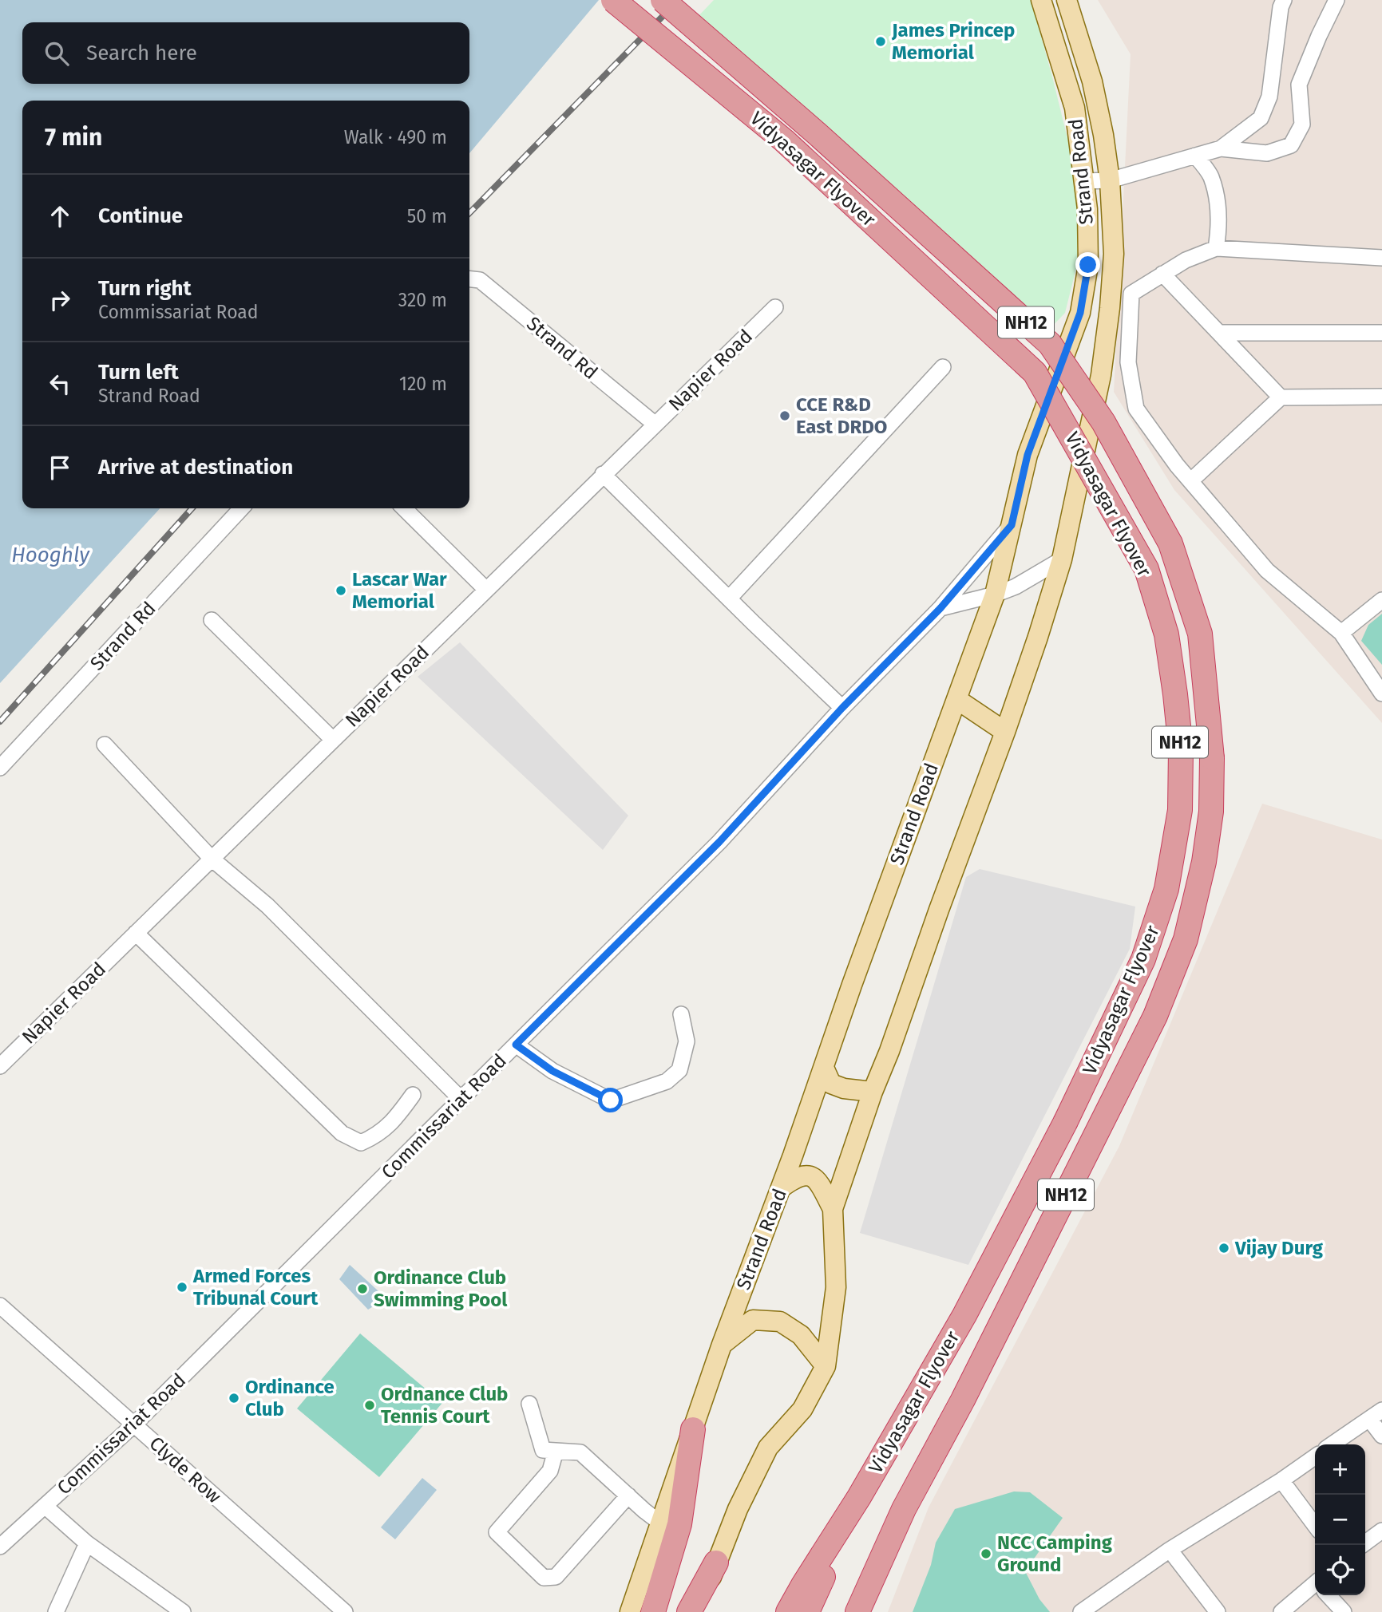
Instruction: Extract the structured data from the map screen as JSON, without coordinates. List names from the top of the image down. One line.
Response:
{"streets":{"highway":["Vidyasagar Flyover","NH12"],"main road":["Strand Road"],"street":["Strand Rd","Napier Road","Commissariat Road","Clyde Row"]},"crossings":[["Strand Road","Commissariat Road"],["Strand Rd","Napier Road"],["Commissariat Road","Clyde Row"]],"water":["Hooghly"],"places":["James Princep Memorial","CCE R&D East DRDO","Lascar War Memorial","Vijay Durg","Armed Forces Tribunal Court","Ordinance Club Swimming Pool","Ordinance Club","Ordnance Club Tennis Court","NCC Camping Ground"],"page":{"search":"Search here","heading":["7 min","Walk · 490 m"],"list":[["Continue","50 m"],["Turn right","Commissariat Road","320 m"],["Turn left","Strand Road","120 m"],"Arrive at destination"],"map_buttons":["+","−"]}}
